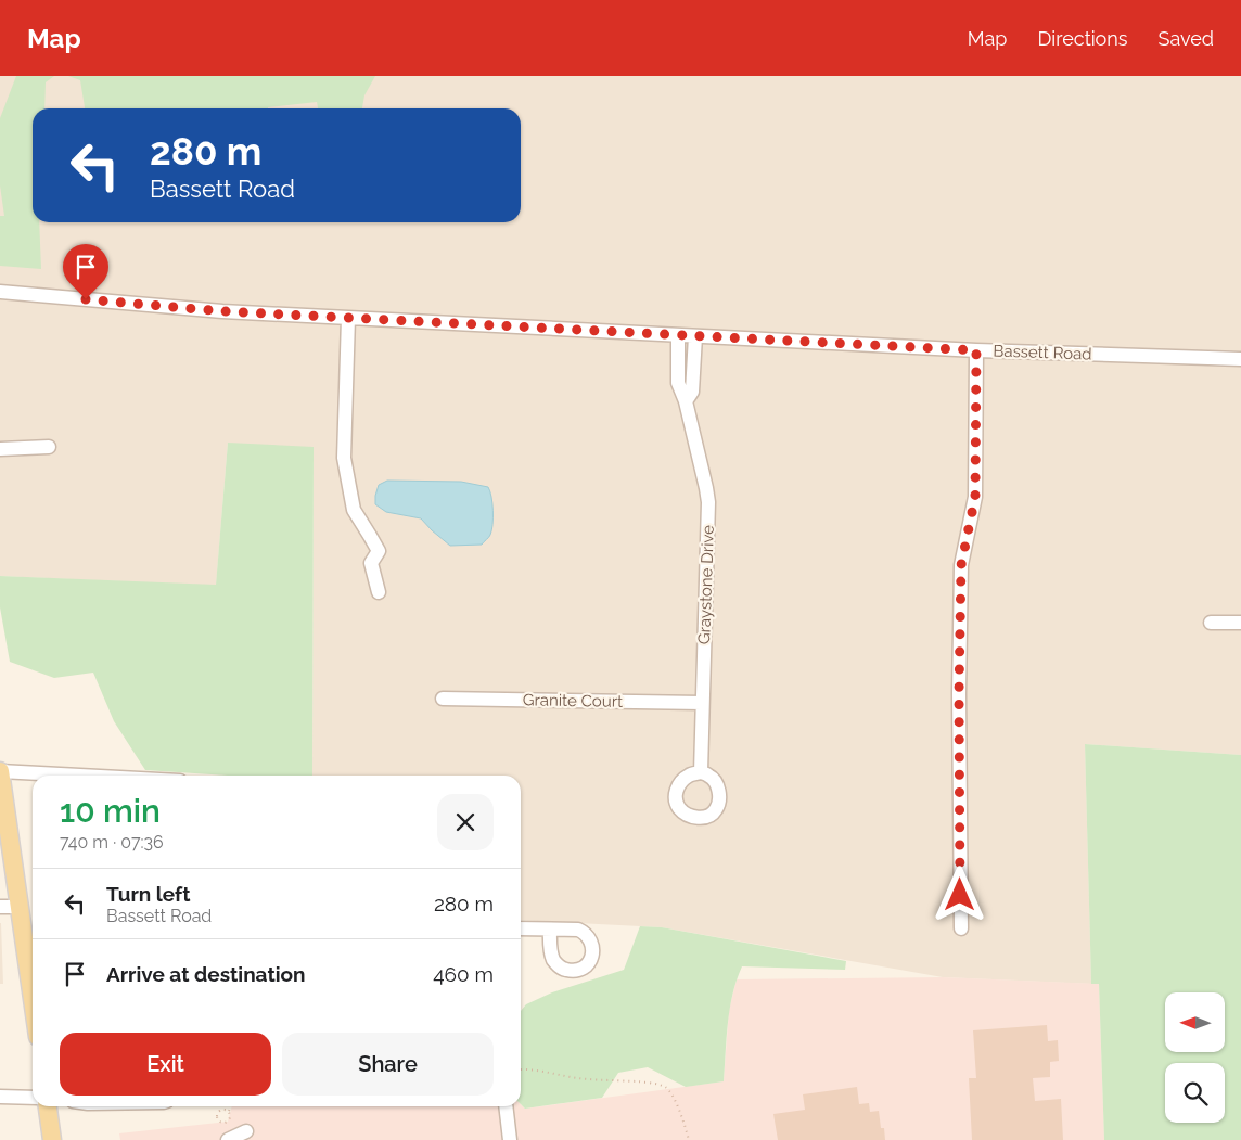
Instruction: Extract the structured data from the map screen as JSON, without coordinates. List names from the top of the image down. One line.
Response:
{"streets":{"street":["Bassett Road","Graystone Drive","Granite Court"]},"crossings":[["Bassett Road","Graystone Drive"],["Graystone Drive","Granite Court"]],"north":"left","page":{"header":"Map","nav":["Map","Directions","Saved"],"turn":["280 m","Bassett Road"],"heading":["10 min","740 m · 07:36"],"list":[{"name":"Turn left","note":"Bassett Road","value":"280 m"},{"name":"Arrive at destination","value":"460 m"}],"buttons":["Exit","Share"]}}
